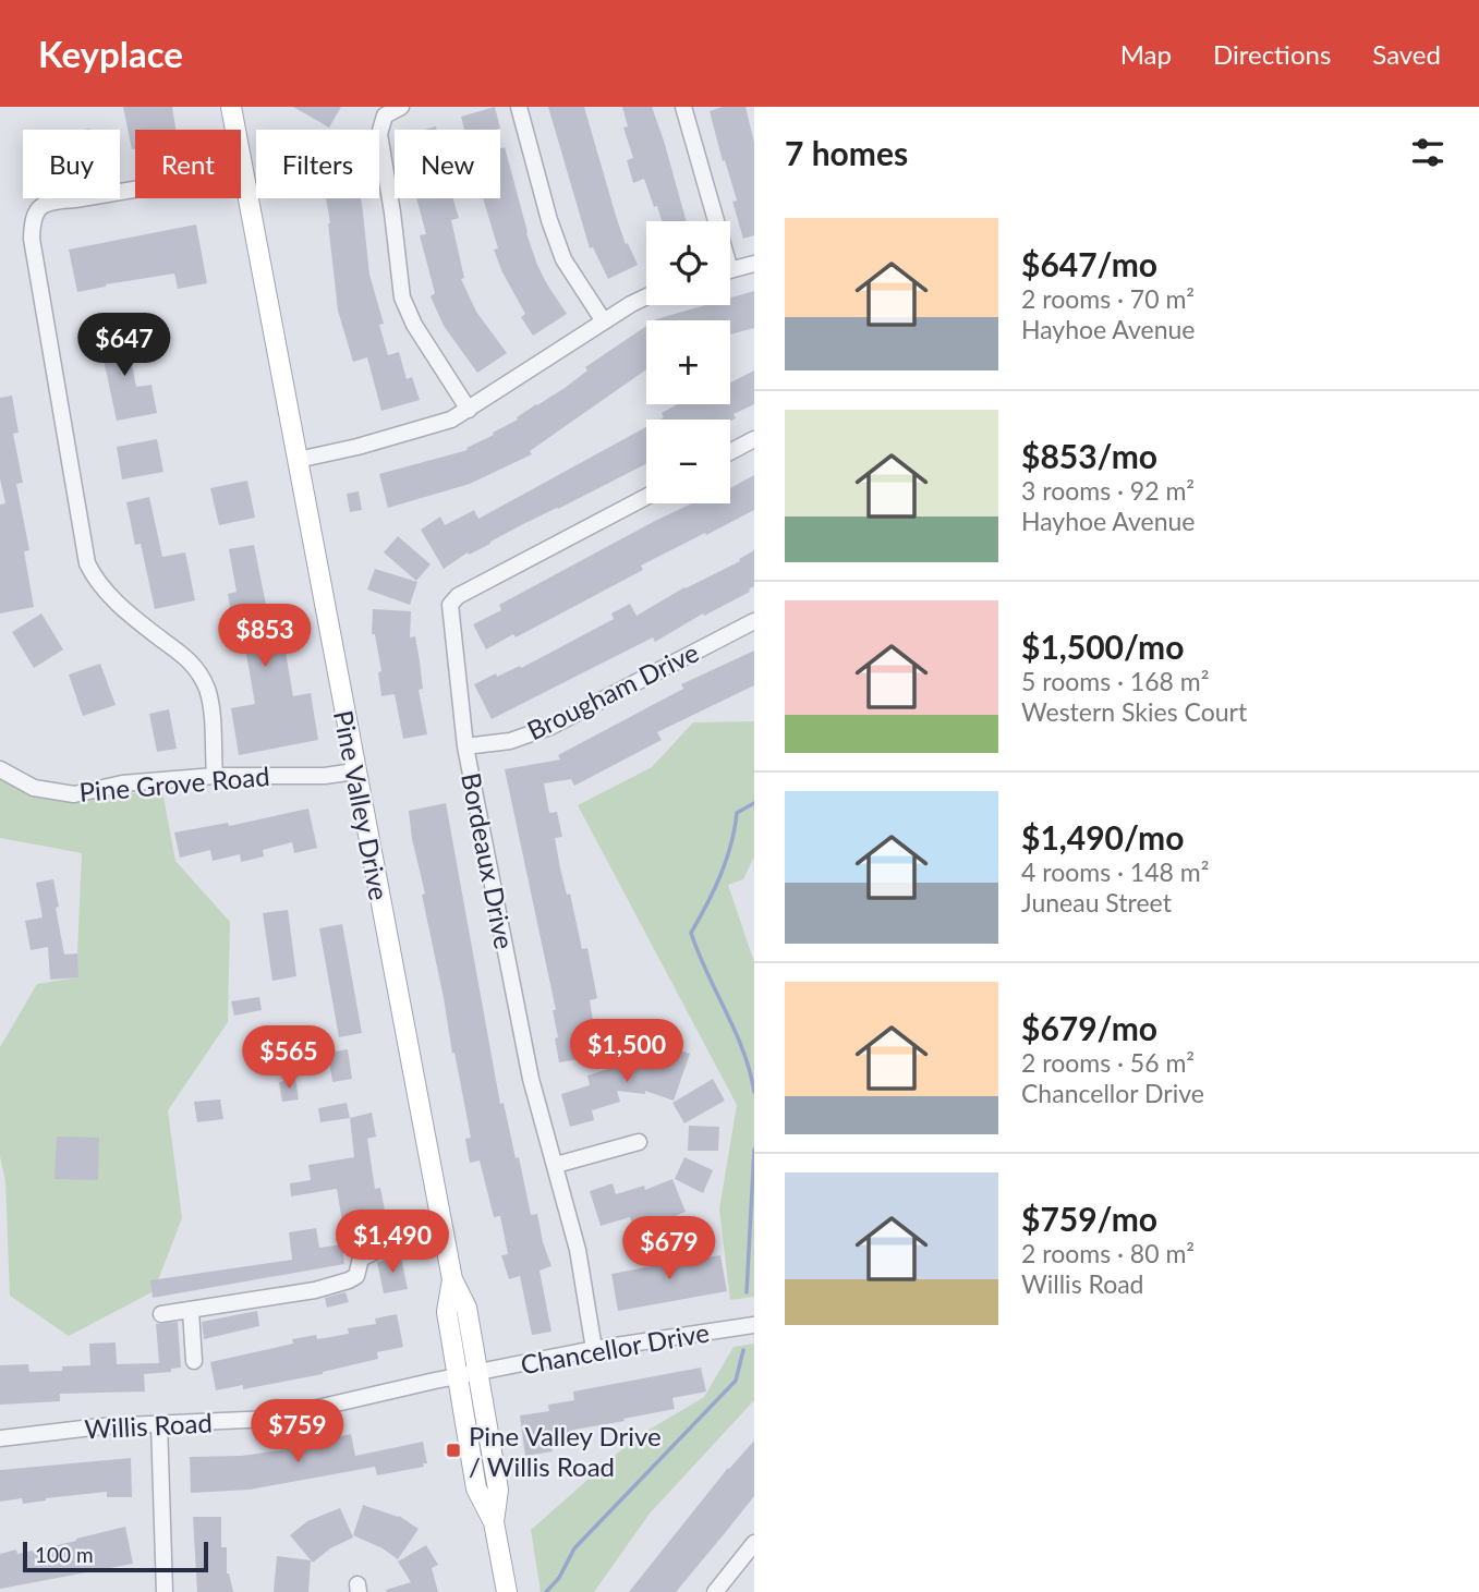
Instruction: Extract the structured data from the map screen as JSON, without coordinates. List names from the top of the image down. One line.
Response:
{"streets":{"main road":["Pine Valley Drive"],"street":["Brougham Drive","Pine Grove Road","Bordeaux Drive","Chancellor Drive","Willis Road"]},"crossings":[["Brougham Drive","Bordeaux Drive"],["Pine Grove Road","Pine Valley Drive"],["Pine Valley Drive","Chancellor Drive"],["Pine Valley Drive","Willis Road"],["Bordeaux Drive","Chancellor Drive"],["Chancellor Drive","Willis Road"]],"places":{"transit":["Pine Valley Drive / Willis Road"]},"scale_bar":"100 m","page":{"header":"Keyplace","nav":["Map","Directions","Saved"],"heading":"7 homes","chip":["Buy","Rent","Filters","New"],"list":[{"name":"$647/mo","note":"2 rooms · 70 m² · Hayhoe Avenue"},{"name":"$853/mo","note":"3 rooms · 92 m² · Hayhoe Avenue"},{"name":"$1,500/mo","note":"5 rooms · 168 m² · Western Skies Court"},{"name":"$1,490/mo","note":"4 rooms · 148 m² · Juneau Street"},{"name":"$679/mo","note":"2 rooms · 56 m² · Chancellor Drive"},{"name":"$759/mo","note":"2 rooms · 80 m² · Willis Road"}],"map_buttons":["+","−"],"price":["$647","$853","$1,500","$565","$1,490","$679","$759"],"scale":"100 m"}}
